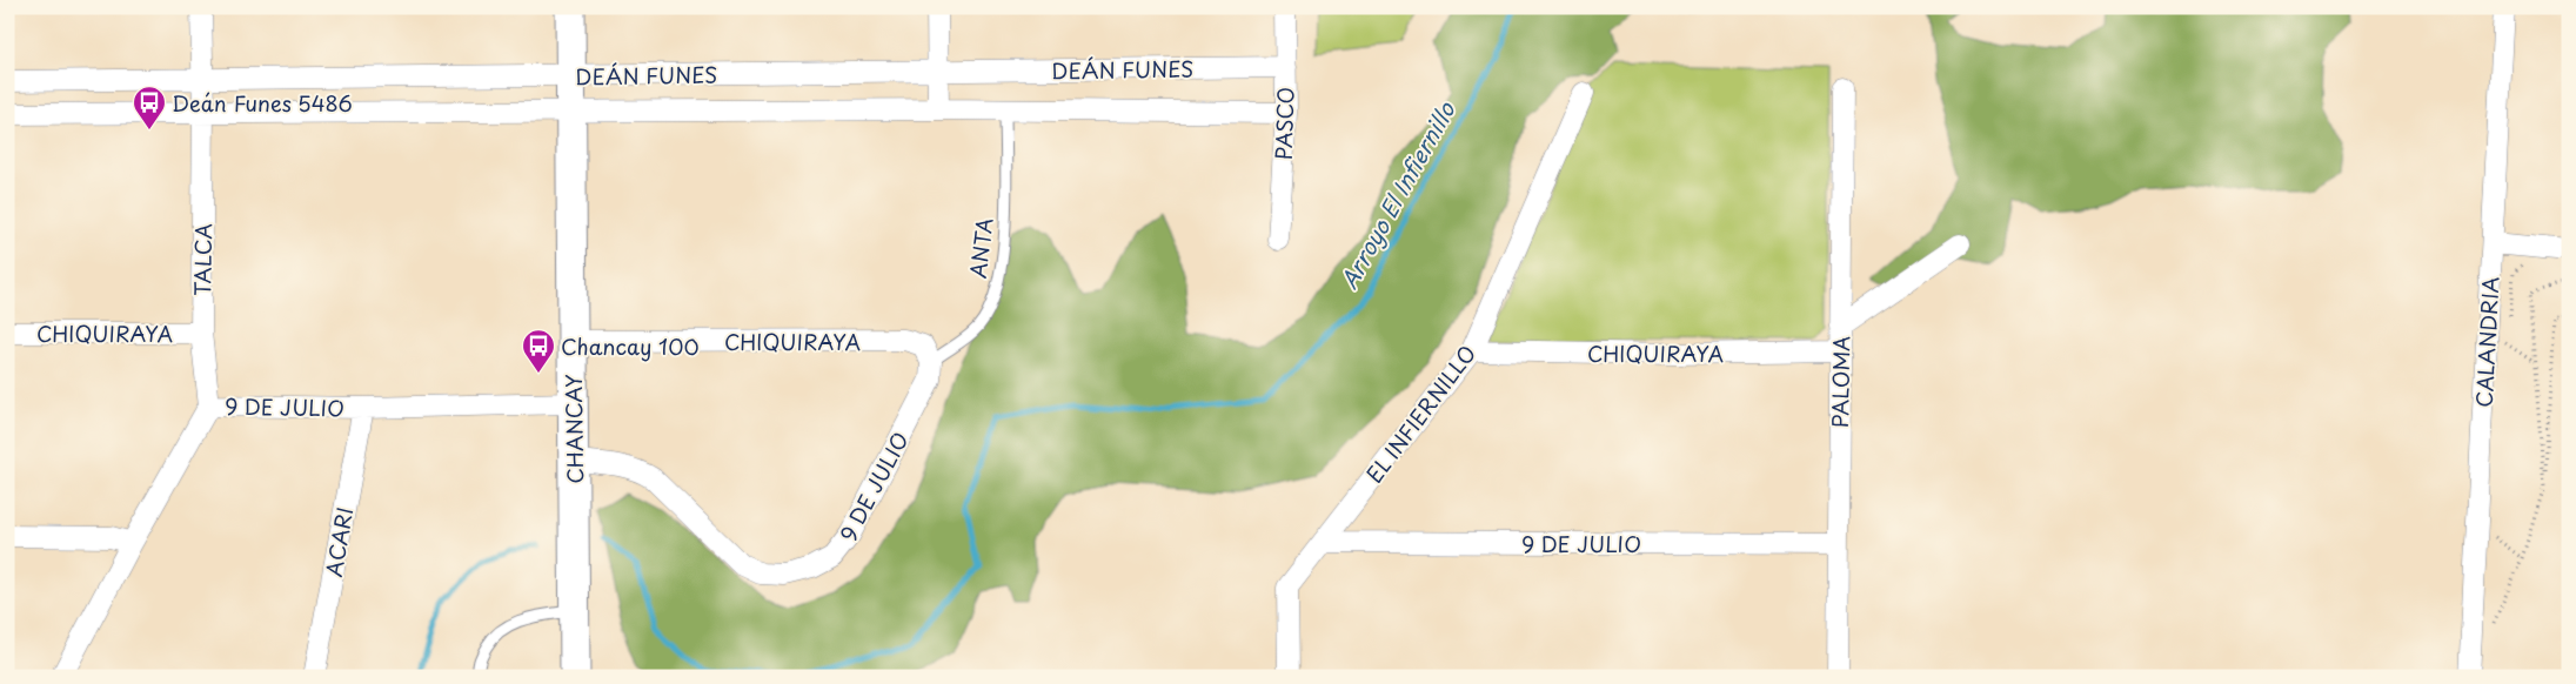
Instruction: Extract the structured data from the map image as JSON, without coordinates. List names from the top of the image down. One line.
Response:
{"streets":{"main road":["CHANCAY"],"street":["DEÁN FUNES","PASCO","TALCA","CHIQUIRAYA","CALANDRIA","PALOMA","9 DE JULIO","EL INFIERNILLO","ACARI"],"lane":["ANTA"]},"crossings":[["DEÁN FUNES","PASCO"],["DEÁN FUNES","ANTA"],["DEÁN FUNES","TALCA"],["DEÁN FUNES","CHANCAY"],["ANTA","CHIQUIRAYA"],["ANTA","9 DE JULIO"],["TALCA","CHIQUIRAYA"],["TALCA","9 DE JULIO"],["CHIQUIRAYA","PALOMA"],["CHIQUIRAYA","9 DE JULIO"],["CHIQUIRAYA","EL INFIERNILLO"],["CHIQUIRAYA","CHANCAY"],["PALOMA","9 DE JULIO"],["9 DE JULIO","EL INFIERNILLO"],["9 DE JULIO","CHANCAY"],["9 DE JULIO","ACARI"]],"water":["Arroyo El Infiernillo"],"places":{"bus stop":["Deán Funes 5486","Chancay 100"]}}
